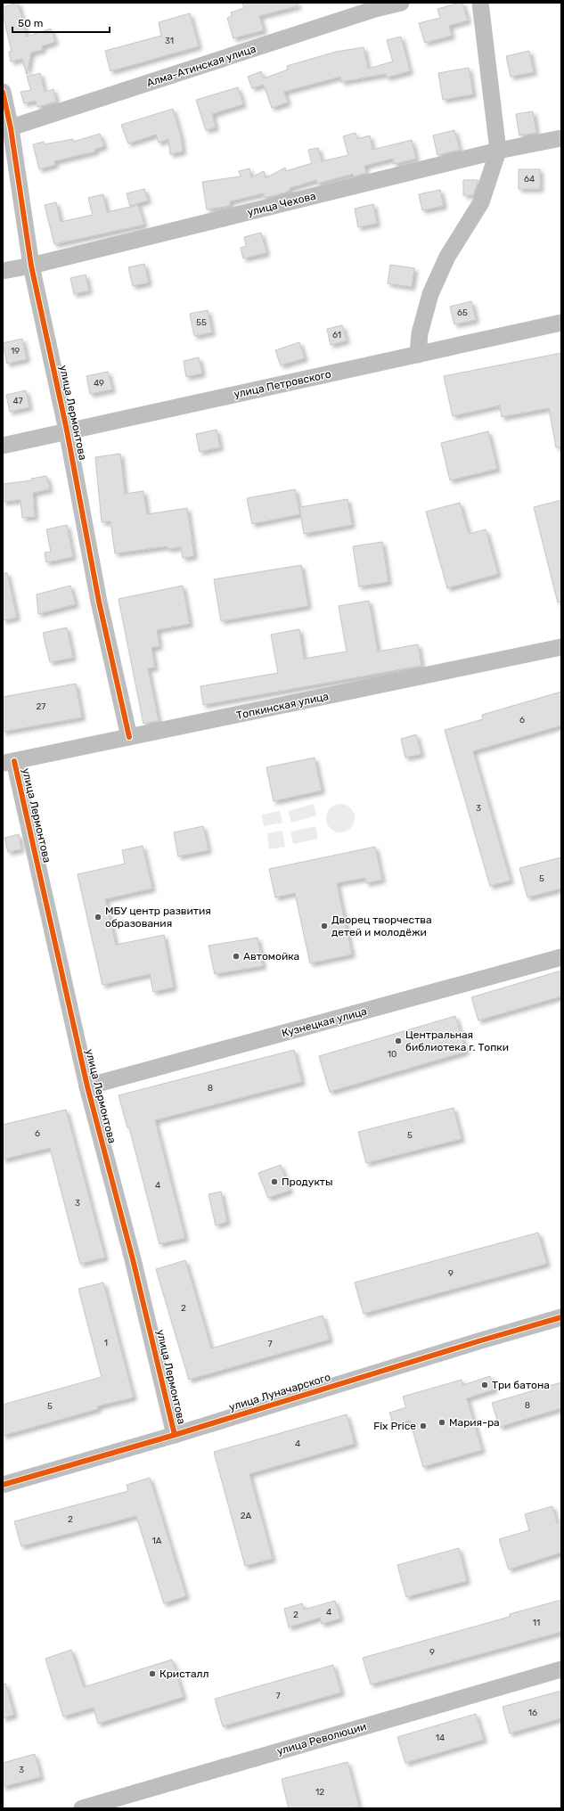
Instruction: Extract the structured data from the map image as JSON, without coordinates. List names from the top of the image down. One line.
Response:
{"streets":{"street":["Алма-Атинская улица","улица Чехова","улица Петровского","улица Лермонтова","Топкинская улица","Кузнецкая улица","улица Луначарского","улица Революции"]},"crossings":[["Алма-Атинская улица","улица Лермонтова"],["улица Чехова","улица Лермонтова"],["улица Петровского","улица Лермонтова"],["улица Лермонтова","Топкинская улица"],["улица Лермонтова","Кузнецкая улица"],["улица Лермонтова","улица Луначарского"]],"places":["МБУ центр развития образования","Дворец творчества детей и молодёжи","Автомойка","Центральная библиотека г. Топки","Продукты","Три батона","Мария-ра","Fix Price","Кристалл"],"house_numbers":["31","64","65","55","61","19","49","47","27","6","3","5","10","8","6","5","4","3","9","2","1","7","8","5","4","2А","2","1А","4","2","11","9","7","16","14","3","12"],"scale_bar":"50 m"}
